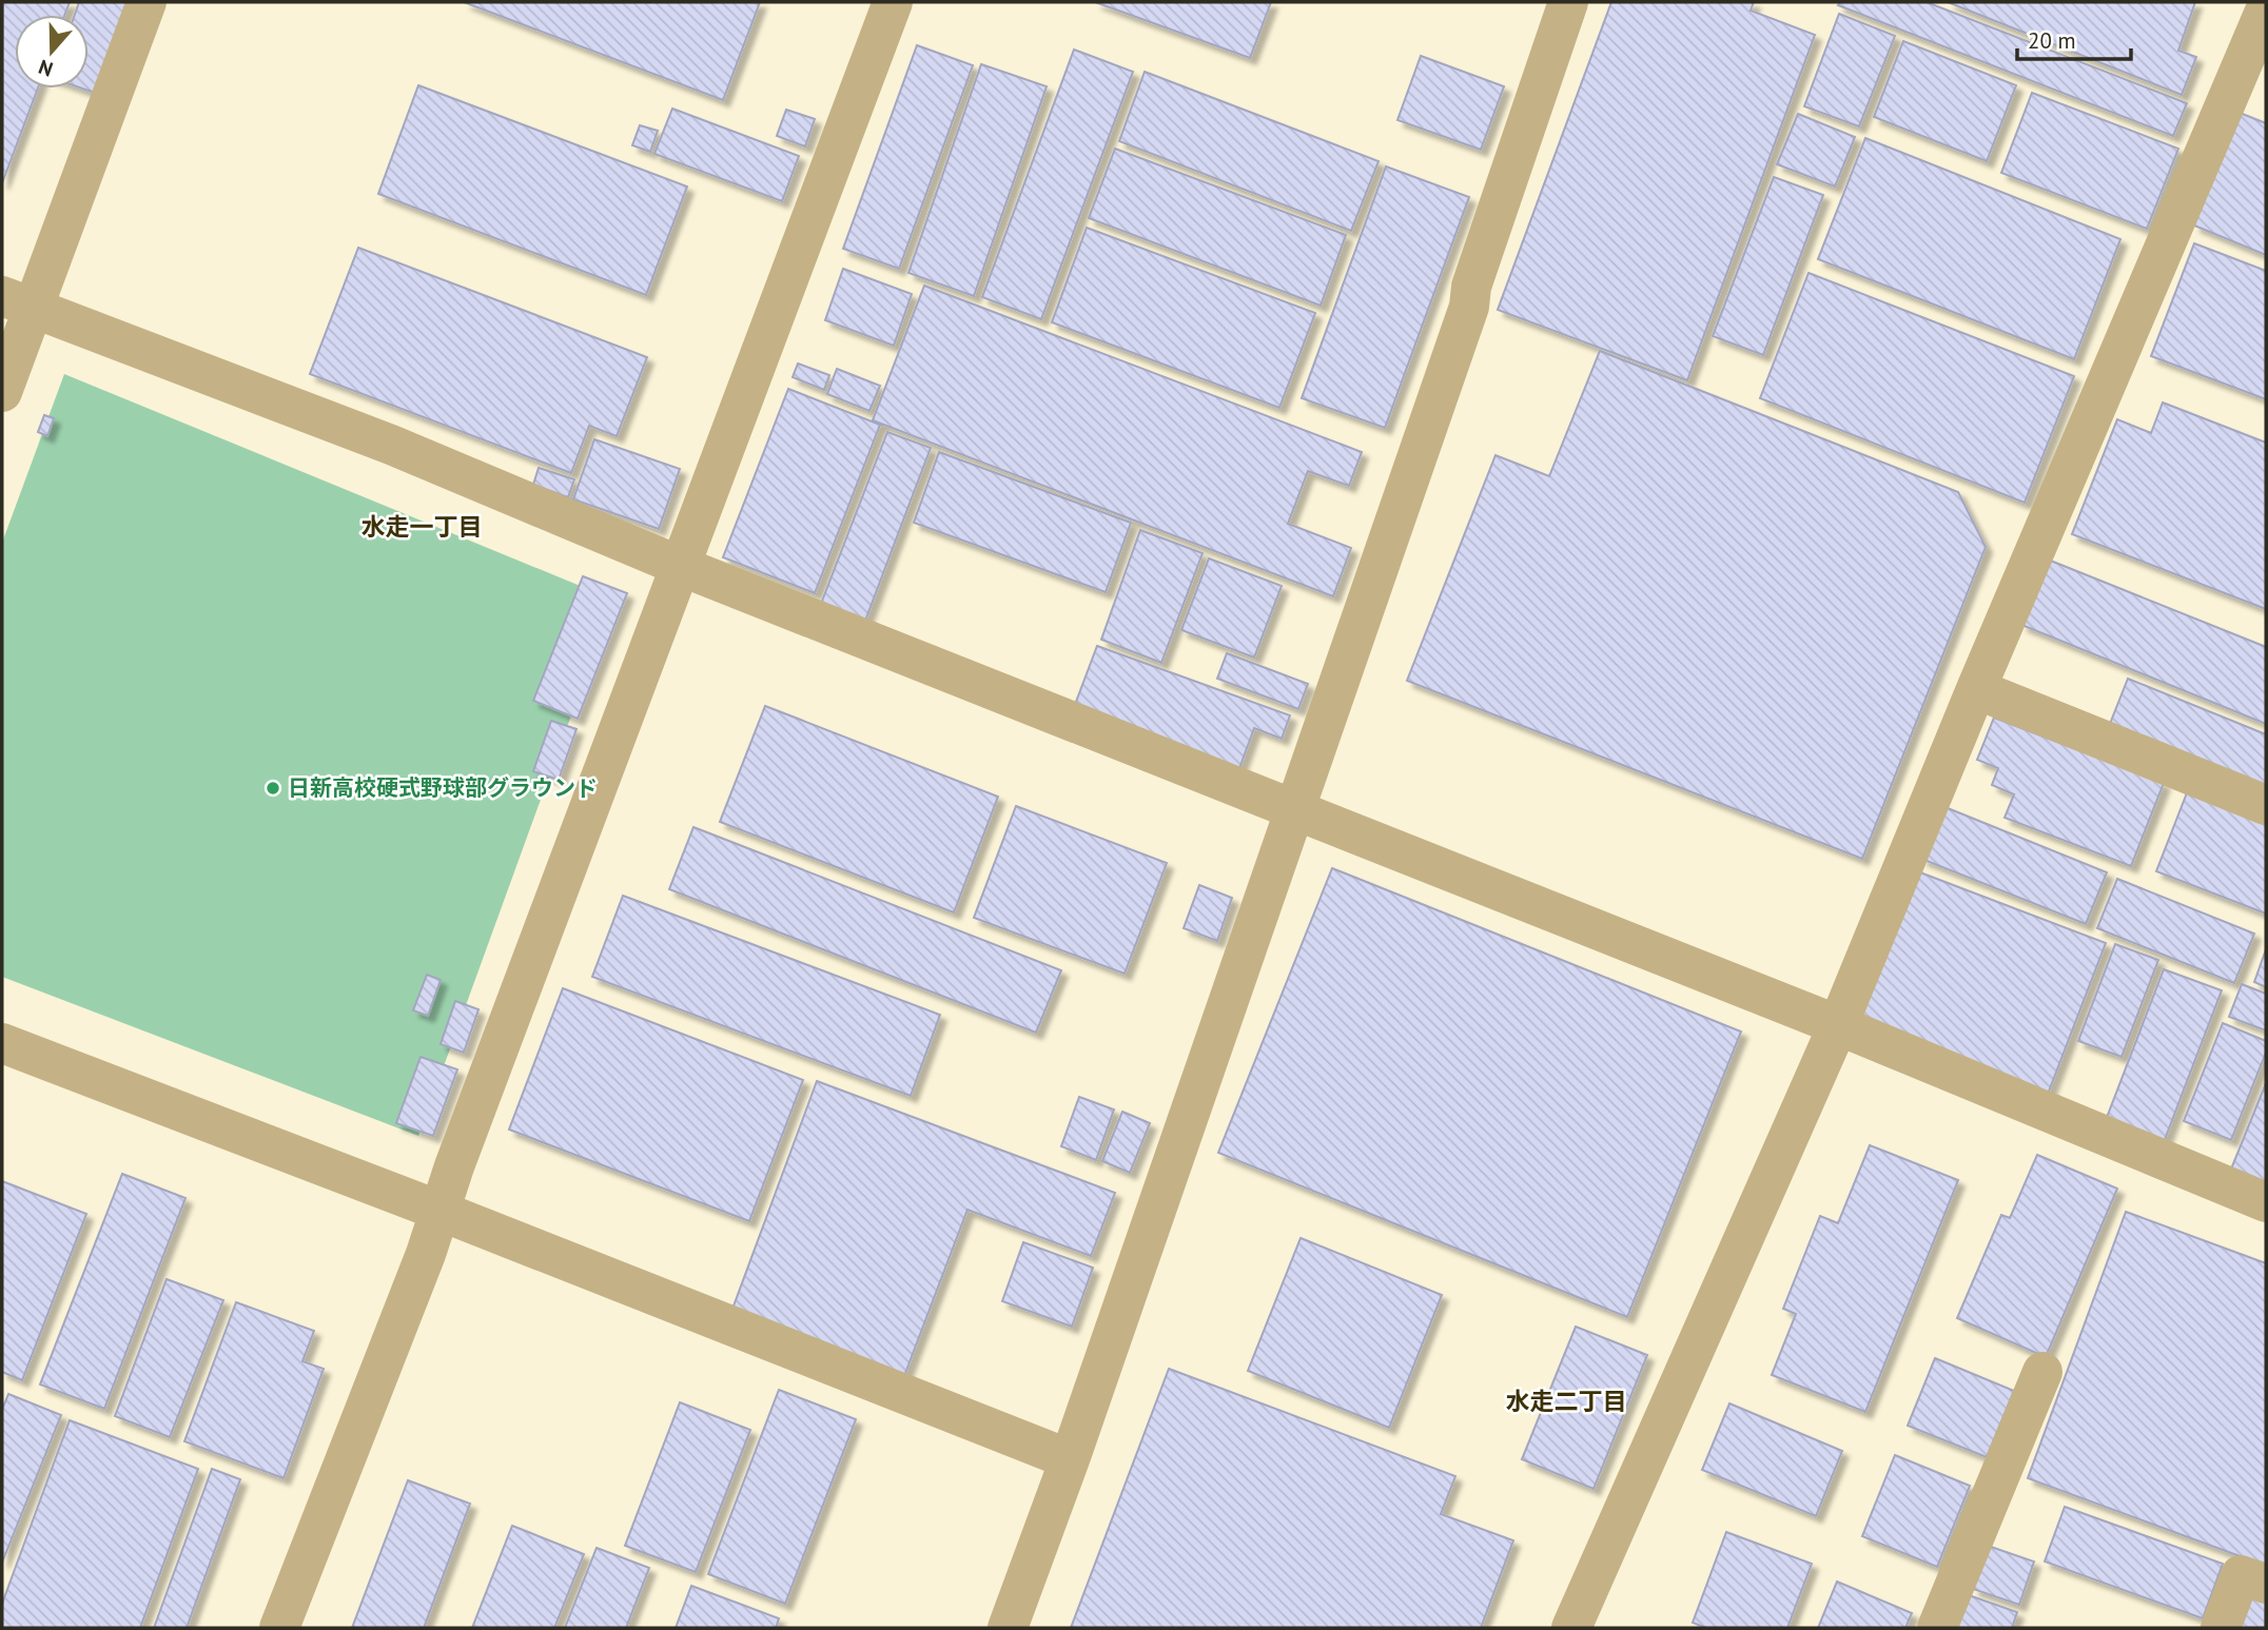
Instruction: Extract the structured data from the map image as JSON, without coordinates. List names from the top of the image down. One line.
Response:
{"districts":["水走一丁目","水走二丁目"],"places":["日新高校硬式野球部グラウンド"],"scale_bar":"20 m","north":"bottom"}
